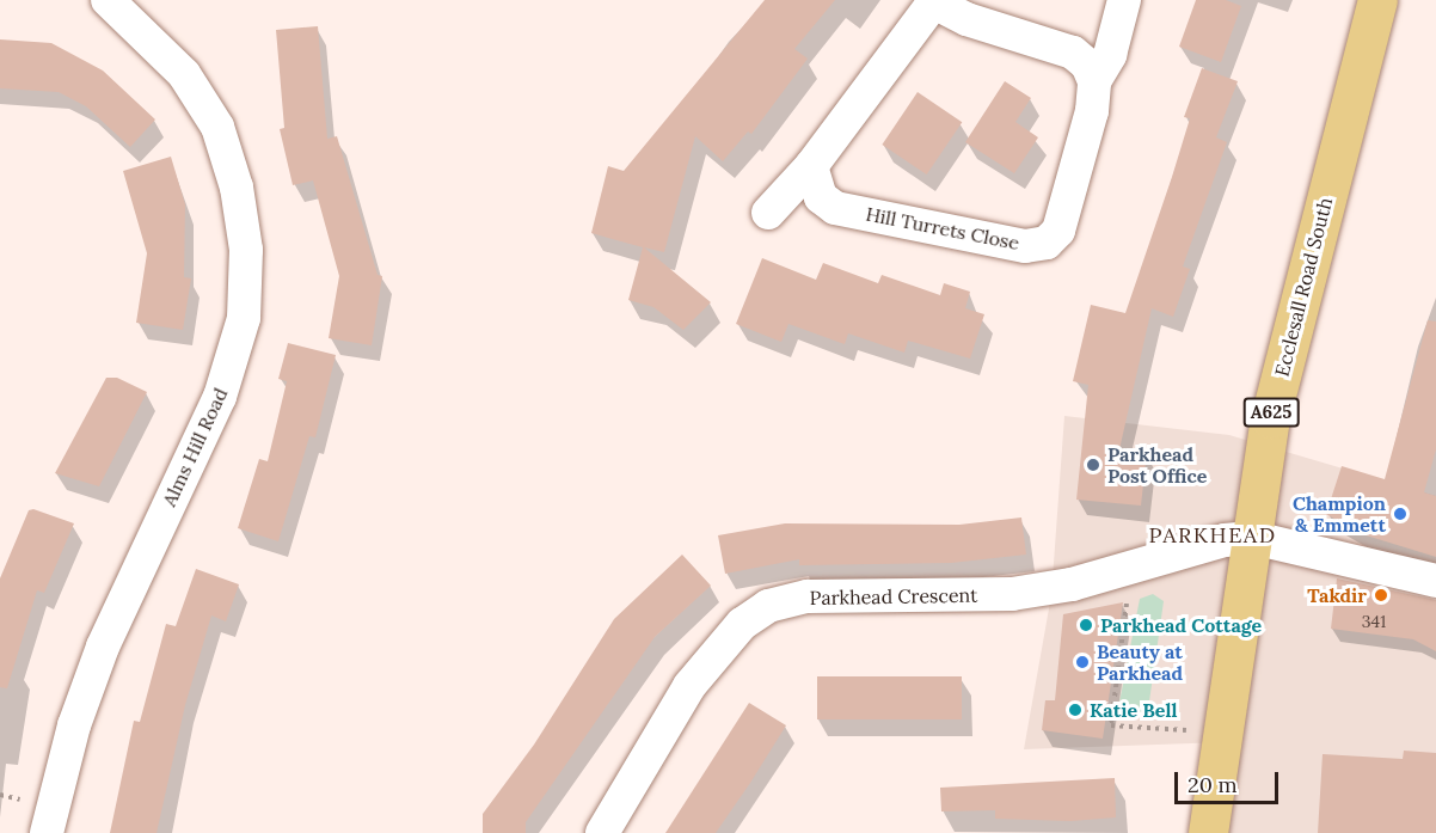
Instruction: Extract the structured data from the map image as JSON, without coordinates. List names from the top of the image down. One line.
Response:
{"streets":{"main road":["Ecclesall Road South","A625"],"street":["Hill Turrets Close","Alms Hill Road","Parkhead Crescent"]},"crossings":[["Ecclesall Road South","Parkhead Crescent"]],"districts":["PARKHEAD"],"places":["Parkhead Post Office","Champion & Emmett","Takdir","Parkhead Cottage","Beauty at Parkhead","Katie Bell"],"house_numbers":["341"],"scale_bar":"20 m"}
